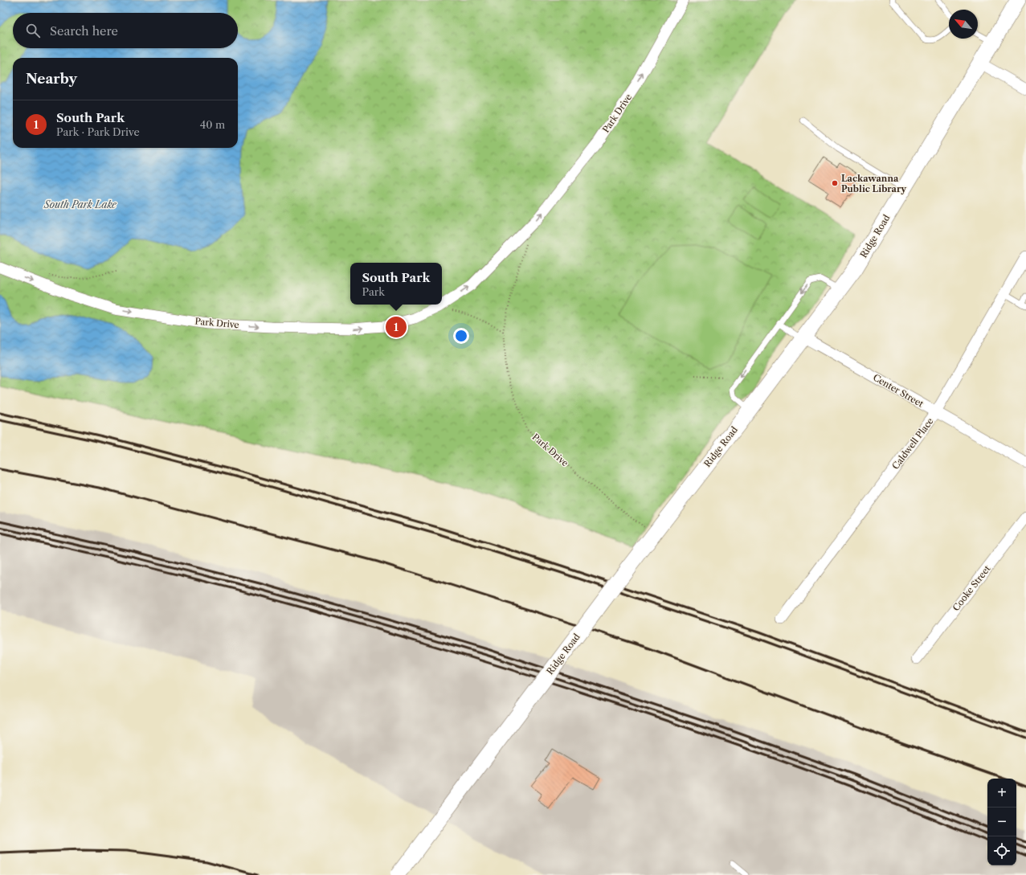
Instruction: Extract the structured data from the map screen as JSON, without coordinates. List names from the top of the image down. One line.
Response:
{"streets":{"main road":["Ridge Road"],"street":["Park Drive","Center Street","Caldwell Place","Cooke Street"]},"crossings":[["Park Drive","Ridge Road"],["Ridge Road","Center Street"],["Center Street","Caldwell Place"]],"one_way":["Park Drive"],"water":["South Park Lake"],"places":["Lackawanna Public Library"],"north":"top left","page":{"search":"Search here","heading":"Nearby","list":[{"mark":"1","name":"South Park","note":"Park · Park Drive","value":"40 m"}],"popup":["South Park","Park"],"pins":"1","map_buttons":["+","−"]}}
